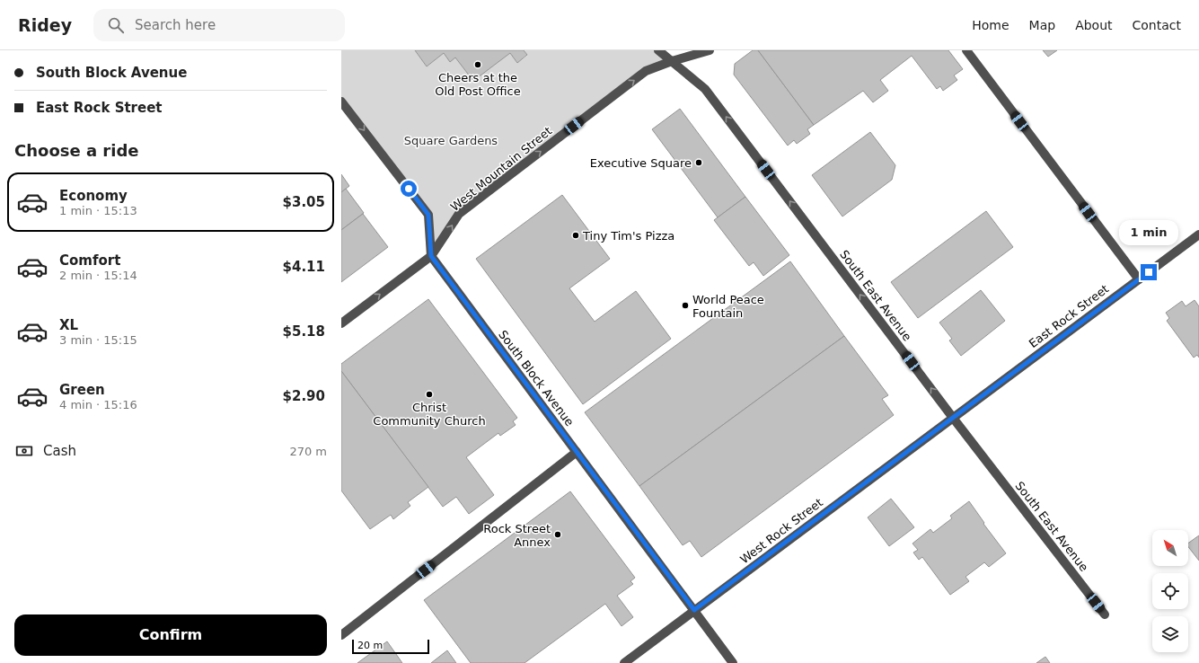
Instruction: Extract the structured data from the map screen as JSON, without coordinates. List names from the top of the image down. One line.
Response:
{"streets":{"street":["West Mountain Street","South East Avenue","East Rock Street","South Block Avenue","West Rock Street"]},"crossings":[["West Mountain Street","South East Avenue"],["West Mountain Street","South Block Avenue"],["South East Avenue","East Rock Street"],["South East Avenue","West Rock Street"],["East Rock Street","West Rock Street"],["South Block Avenue","West Rock Street"]],"one_way":["West Mountain Street","South East Avenue"],"parks":["Square Gardens"],"places":["Cheers at the Old Post Office","Executive Square","Tiny Tim's Pizza","World Peace Fountain","Christ Community Church","Rock Street Annex"],"scale_bar":"20 m","north":"top left","page":{"header":"Ridey","search":"Search here","nav":["Home","Map","About","Contact"],"banner":["South Block Avenue","East Rock Street"],"heading":"Choose a ride","list":[{"name":"Economy","note":"1 min · 15:13","value":"$3.05"},{"name":"Comfort","note":"2 min · 15:14","value":"$4.11"},{"name":"XL","note":"3 min · 15:15","value":"$5.18"},{"name":"Green","note":"4 min · 15:16","value":"$2.90"}],"bubble":"1 min","pay":["Cash","270 m"],"buttons":"Confirm","scale":"20 m"}}
